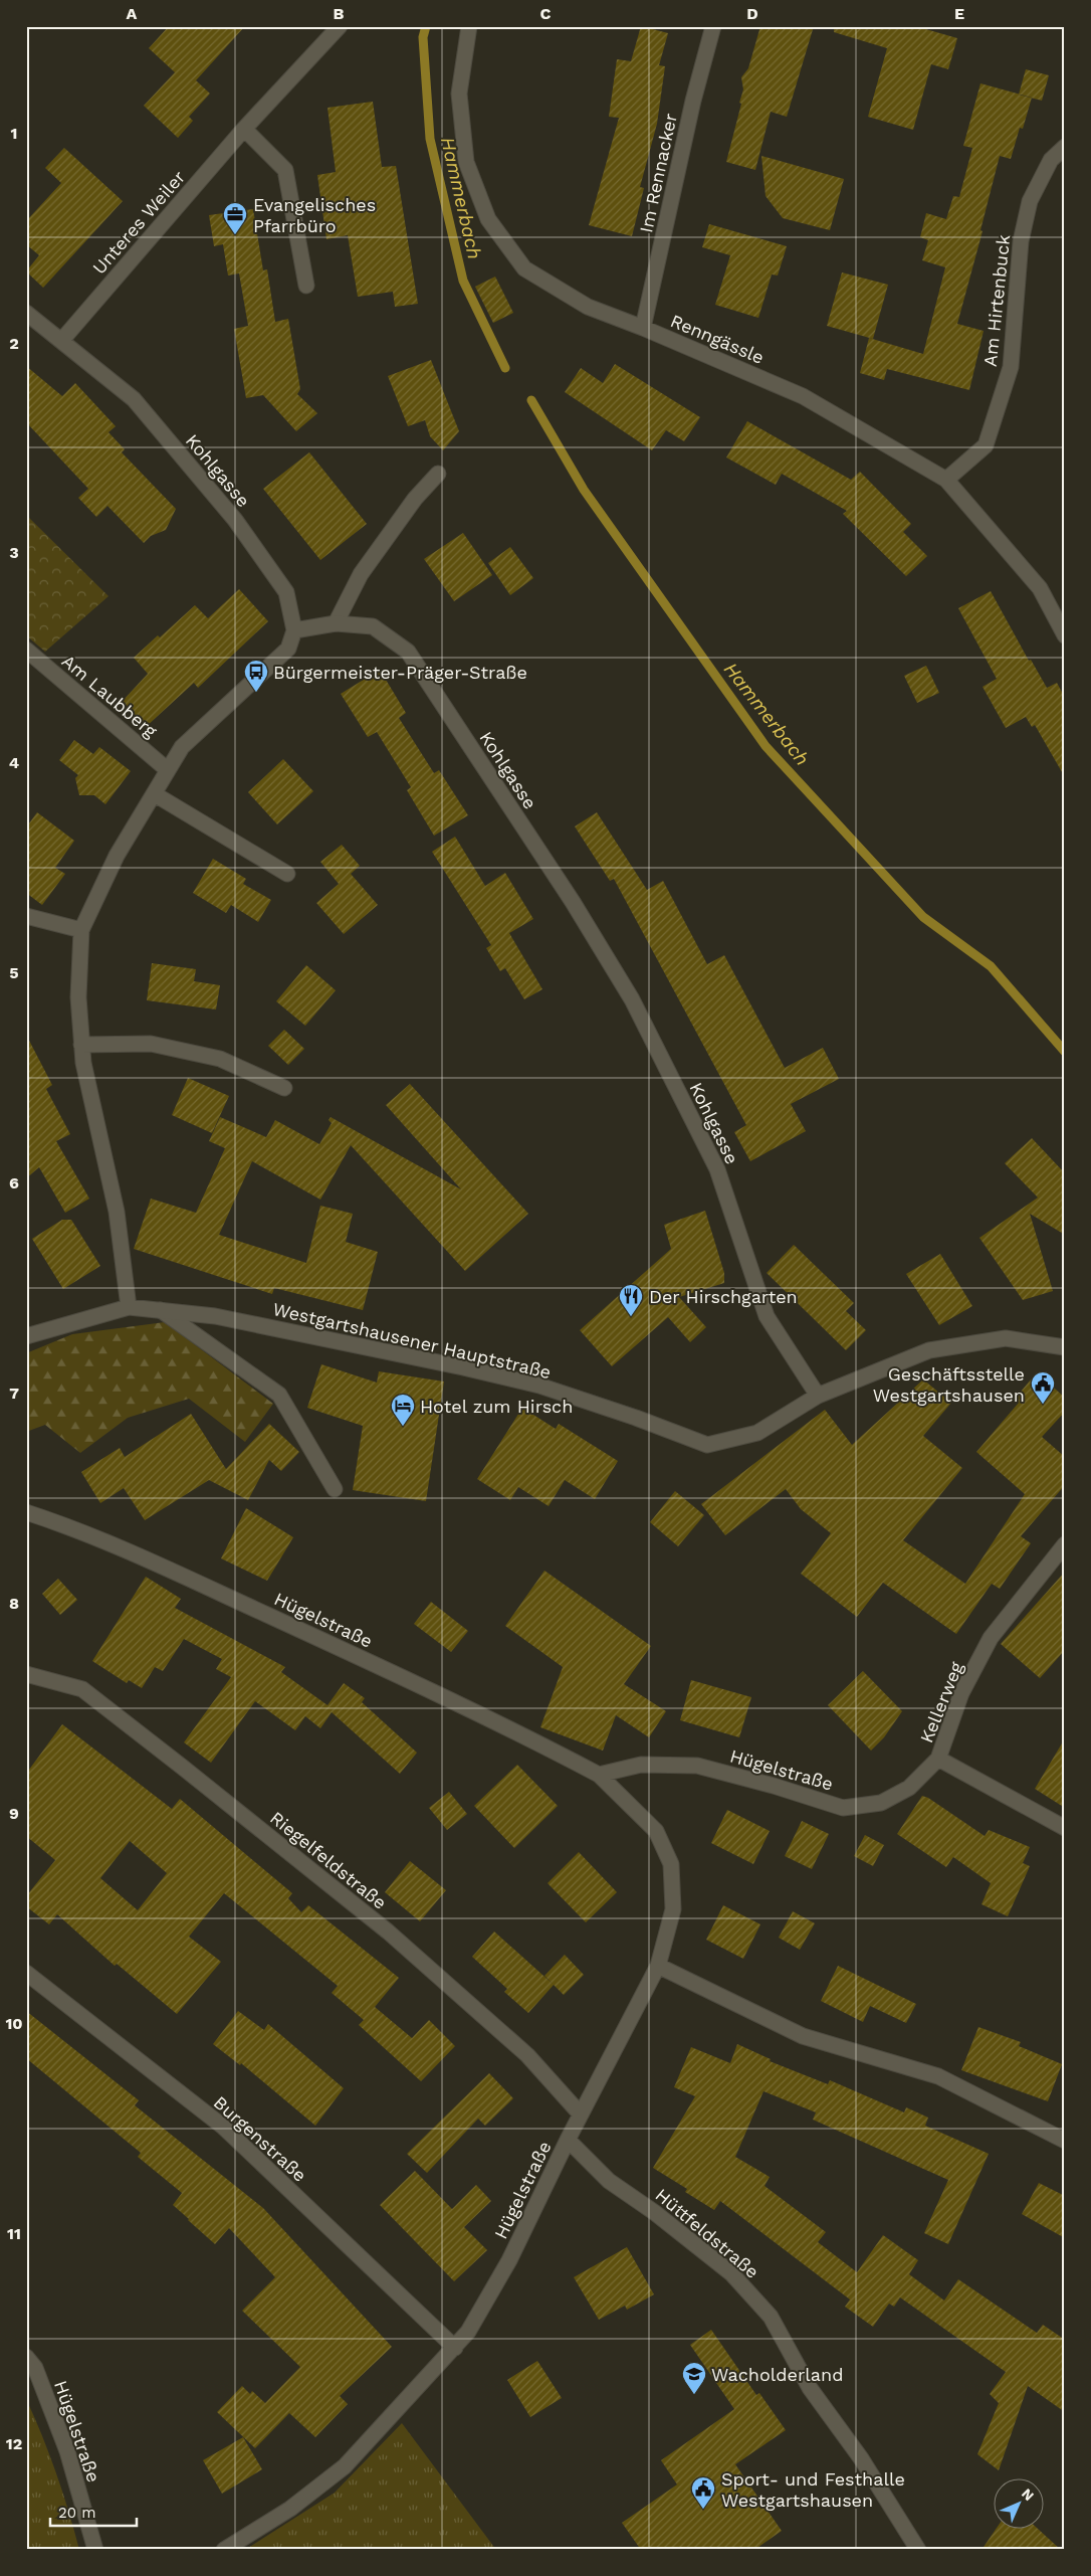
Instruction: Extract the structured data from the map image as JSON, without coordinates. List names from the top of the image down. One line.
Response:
{"streets":{"street":["Im Rennacker","Unteres Weiler","Am Hirtenbuck","Renngässle","Kohlgasse","Am Laubberg","Westgartshausener Hauptstraße","Hügelstraße","Kellerweg","Riegelfeldstraße","Burgenstraße","Hüttfeldstraße"]},"crossings":[["Im Rennacker","Renngässle"],["Unteres Weiler","Kohlgasse"],["Am Hirtenbuck","Renngässle"],["Kohlgasse","Westgartshausener Hauptstraße"],["Hügelstraße","Kellerweg"],["Hügelstraße","Riegelfeldstraße"],["Hügelstraße","Burgenstraße"],["Hügelstraße","Hüttfeldstraße"]],"water":["Hammerbach"],"places":{"office":["Evangelisches Pfarrbüro"],"bus stop":["Bürgermeister-Präger-Straße"],"restaurant":["Der Hirschgarten"],"public building":["Geschäftsstelle Westgartshausen","Sport- und Festhalle Westgartshausen"],"hotel":["Hotel zum Hirsch"],"school or university":["Wacholderland"]},"scale_bar":"20 m","north":"top right","grid":{"columns":["A","B","C","D","E"],"rows":["1","2","3","4","5","6","7","8","9","10","11","12"]}}
